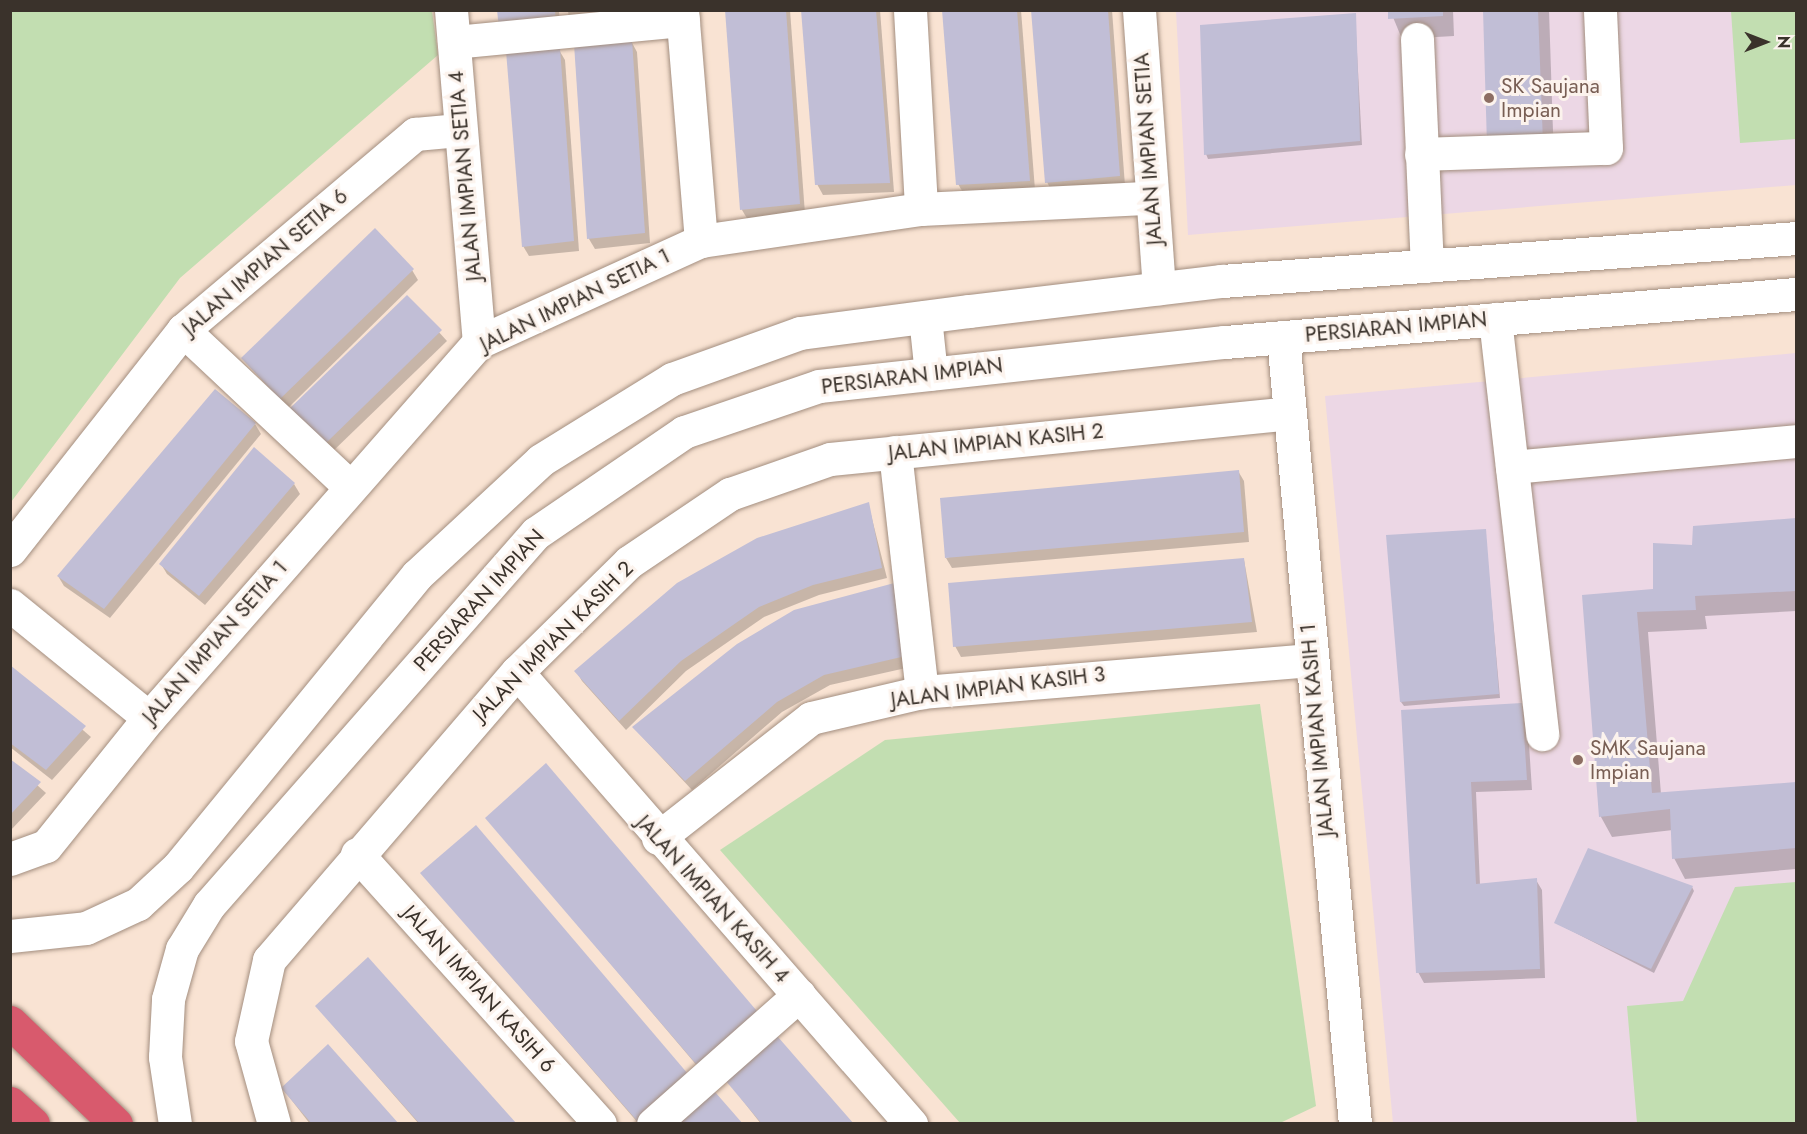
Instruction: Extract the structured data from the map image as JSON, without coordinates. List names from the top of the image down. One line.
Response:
{"streets":{"street":["JALAN IMPIAN SETIA","JALAN IMPIAN SETIA 4","JALAN IMPIAN SETIA 6","JALAN IMPIAN SETIA 1","PERSIARAN IMPIAN","JALAN IMPIAN KASIH 2","JALAN IMPIAN KASIH 3","JALAN IMPIAN KASIH 1","JALAN IMPIAN KASIH 4","JALAN IMPIAN KASIH 6"]},"crossings":[["JALAN IMPIAN SETIA","JALAN IMPIAN SETIA 1"],["JALAN IMPIAN SETIA 4","JALAN IMPIAN SETIA 6"],["JALAN IMPIAN SETIA 4","JALAN IMPIAN SETIA 1"],["PERSIARAN IMPIAN","JALAN IMPIAN KASIH 1"],["JALAN IMPIAN KASIH 2","JALAN IMPIAN KASIH 1"],["JALAN IMPIAN KASIH 2","JALAN IMPIAN KASIH 4"],["JALAN IMPIAN KASIH 2","JALAN IMPIAN KASIH 6"],["JALAN IMPIAN KASIH 3","JALAN IMPIAN KASIH 1"],["JALAN IMPIAN KASIH 3","JALAN IMPIAN KASIH 4"]],"places":["SK Saujana Impian","SMK Saujana Impian"],"north":"right"}
